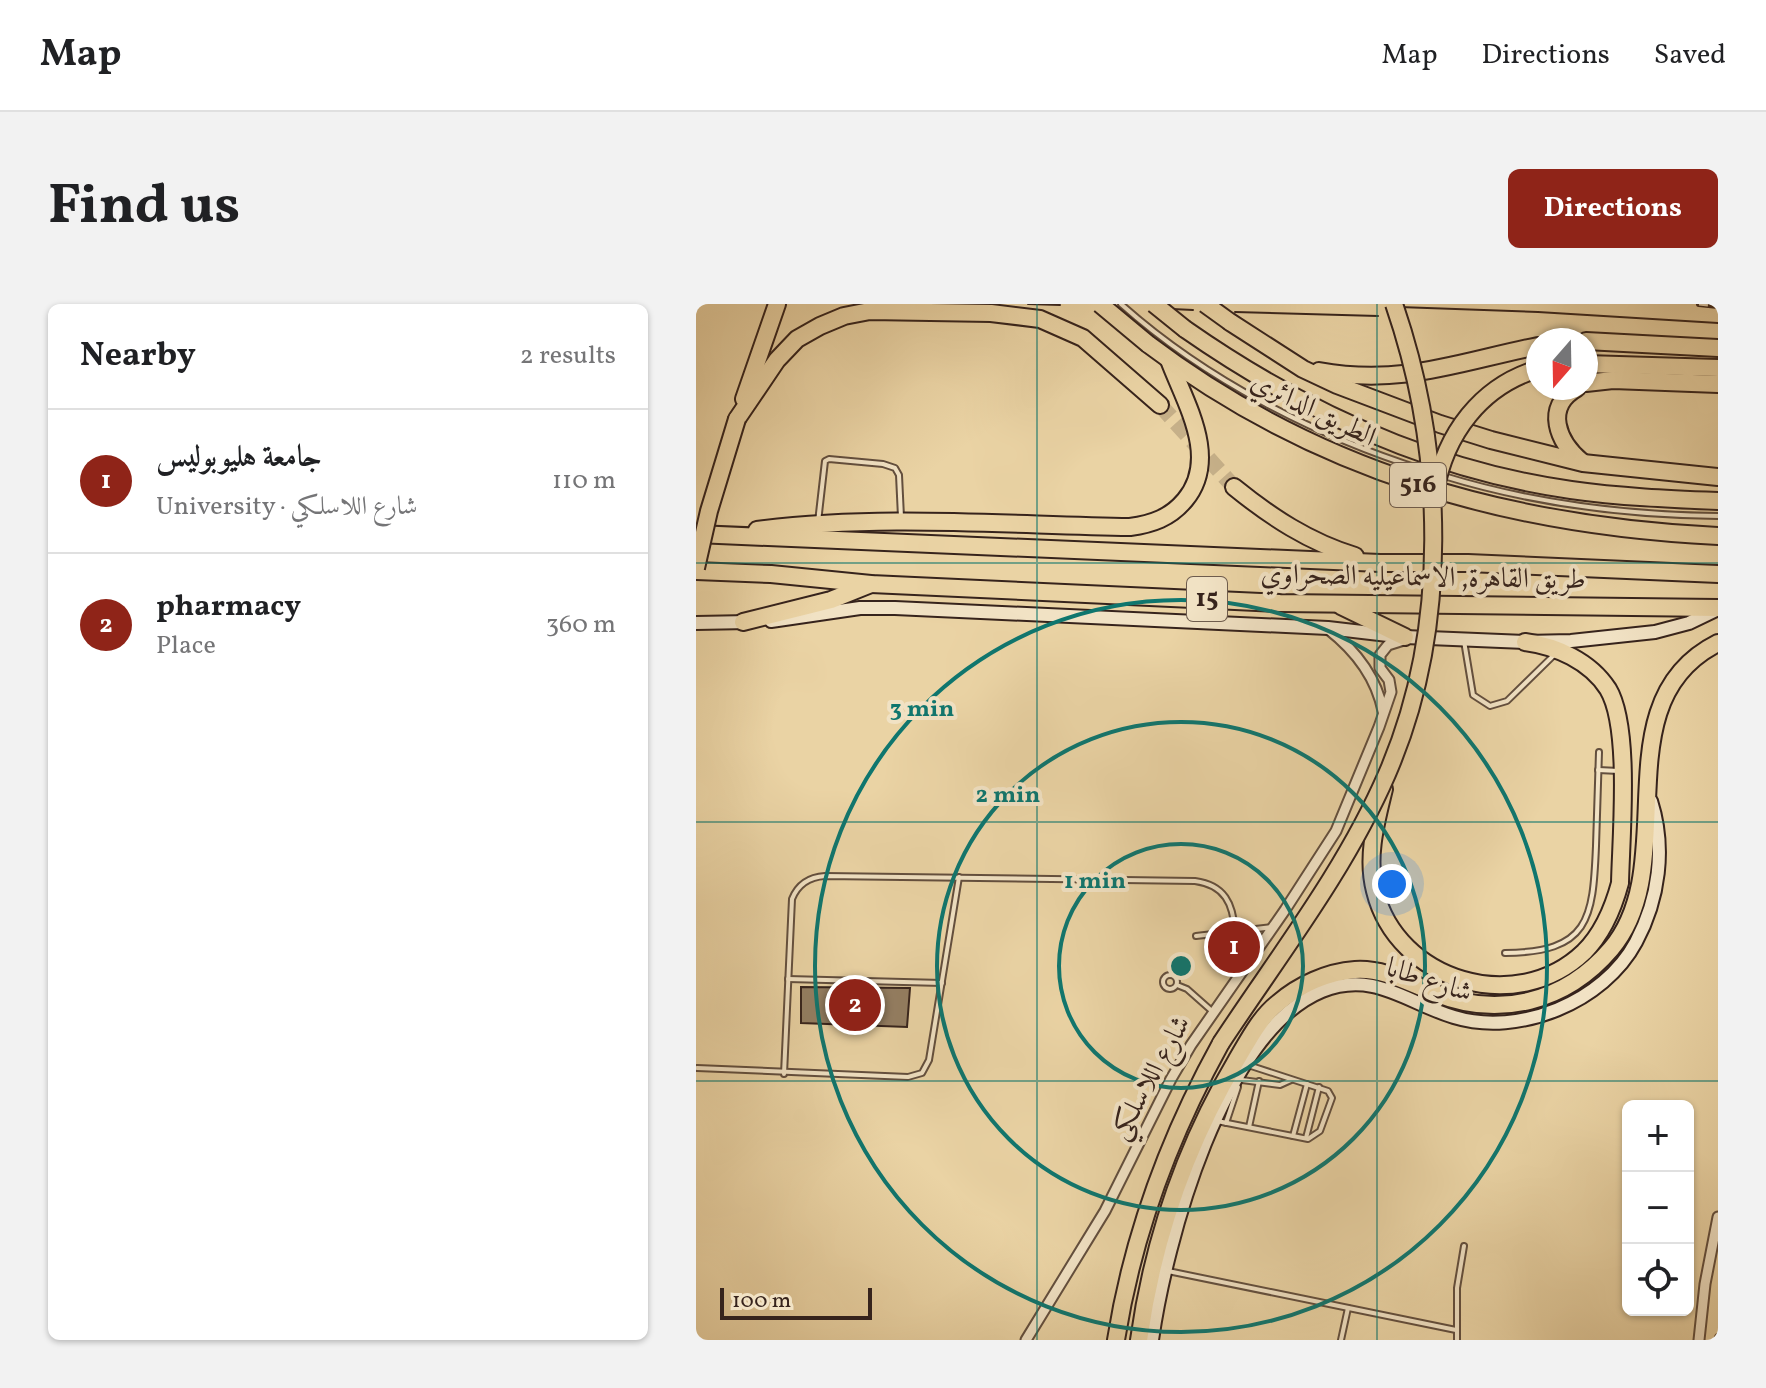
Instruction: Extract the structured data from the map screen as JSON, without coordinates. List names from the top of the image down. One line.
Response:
{"streets":{"highway":["الطريق الدائري","516","طريق القاهرة, الاسماعيليه الصحراوي","15"],"street":["شارع طابا","شارع اللاسلكي"]},"scale_bar":"100 m","north":"bottom","page":{"header":"Map","nav":["Map","Directions","Saved"],"title":"Find us","buttons":"Directions","heading":["Nearby","2 results"],"list":[{"mark":"1","name":"جامعة هليوبوليس","note":"University · شارع اللاسلكي","value":"110 m"},{"mark":"2","name":"pharmacy","note":"Place","value":"360 m"}],"pins":["1","2"],"map_buttons":["+","−"],"scale":"100 m"},"rings":["3 min","2 min","1 min"]}
